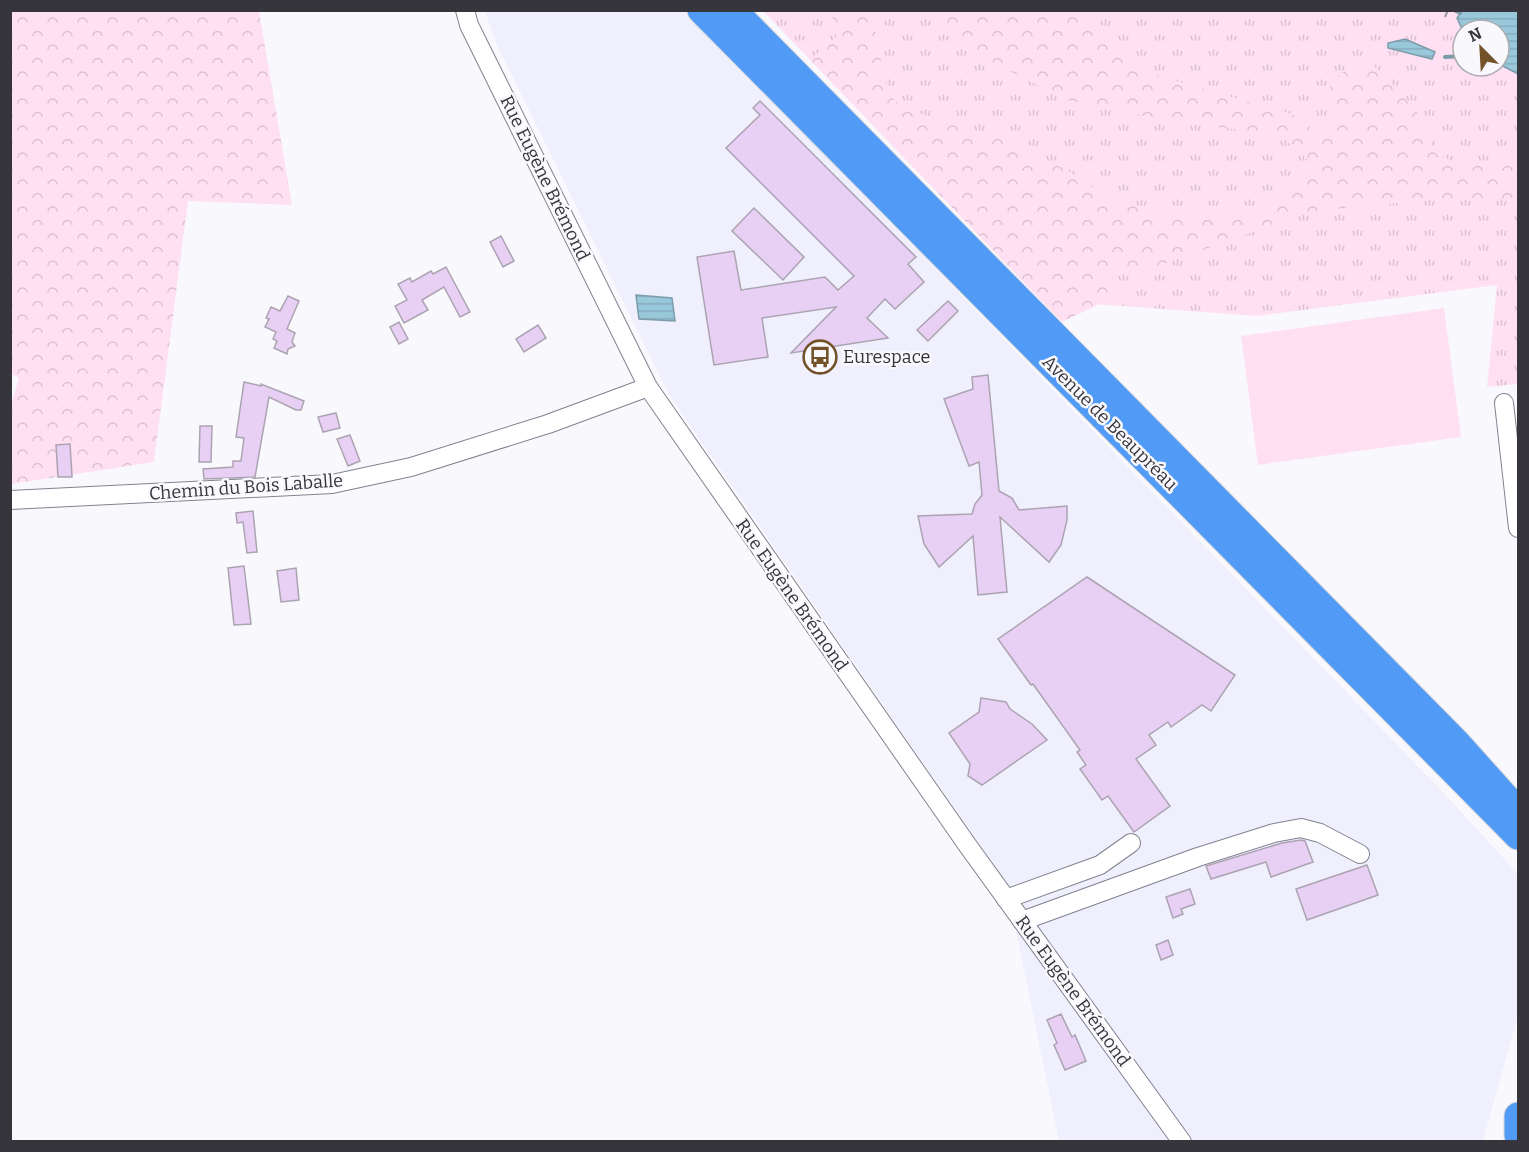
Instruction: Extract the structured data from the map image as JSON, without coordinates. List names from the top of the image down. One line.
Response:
{"streets":{"highway":["Avenue de Beaupréau"],"street":["Rue Eugène Brémond","Chemin du Bois Laballe"]},"crossings":[["Rue Eugène Brémond","Chemin du Bois Laballe"]],"places":{"bus stop":["Eurespace"]},"north":"top left"}
